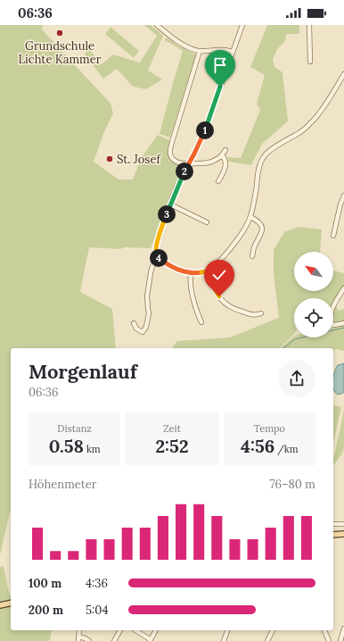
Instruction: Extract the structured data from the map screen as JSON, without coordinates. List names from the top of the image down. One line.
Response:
{"places":["Grundschule Lichte Kammer","St. Josef"],"north":"top left","page":{"status":"06:36","pins":["1","2","3","4"],"heading":["Morgenlauf","06:36"],"stats":[["Distanz","0.58 km"],["Zeit","2:52"],["Tempo","4:56 /km"]],"chart":["Höhenmeter","76–80 m"],"list":[{"name":"100 m","note":"4:36"},{"name":"200 m","note":"5:04"}]}}
